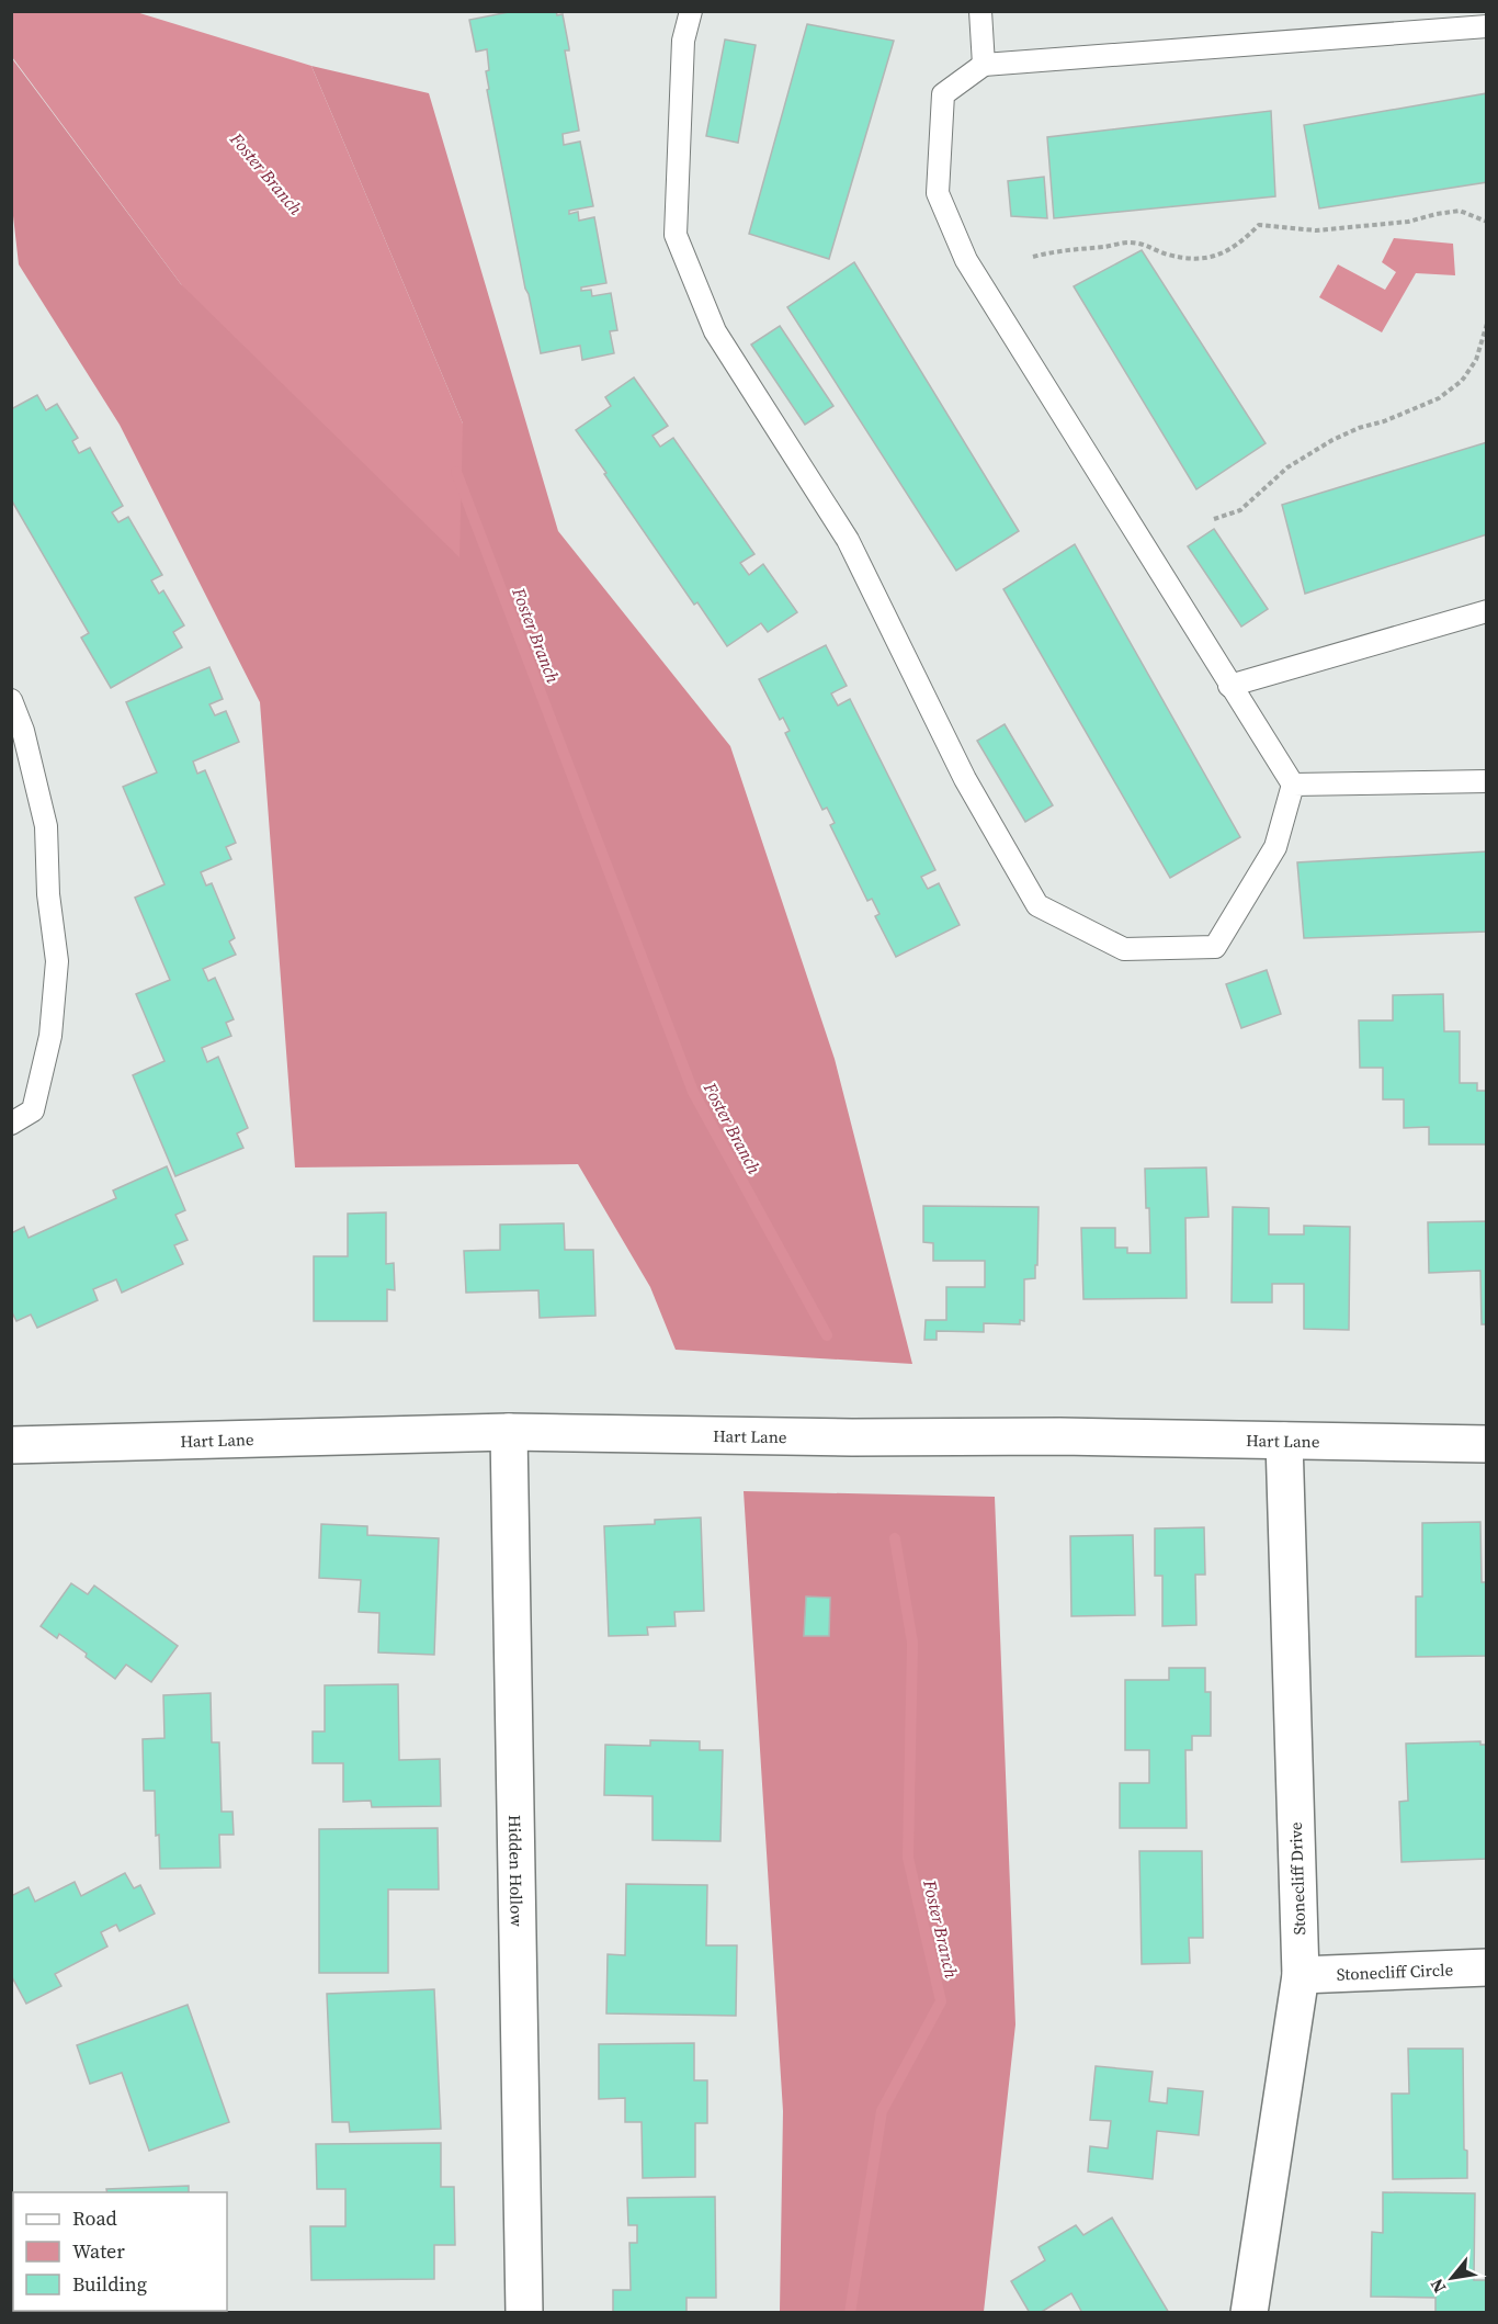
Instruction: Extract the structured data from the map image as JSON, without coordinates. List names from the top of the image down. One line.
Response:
{"streets":{"street":["Hart Lane","Hidden Hollow","Stonecliff Drive","Stonecliff Circle"]},"crossings":[["Hart Lane","Hidden Hollow"],["Hart Lane","Stonecliff Drive"],["Stonecliff Drive","Stonecliff Circle"]],"water":["Foster Branch"],"legend":["Road","Water","Building"],"north":"bottom left"}
